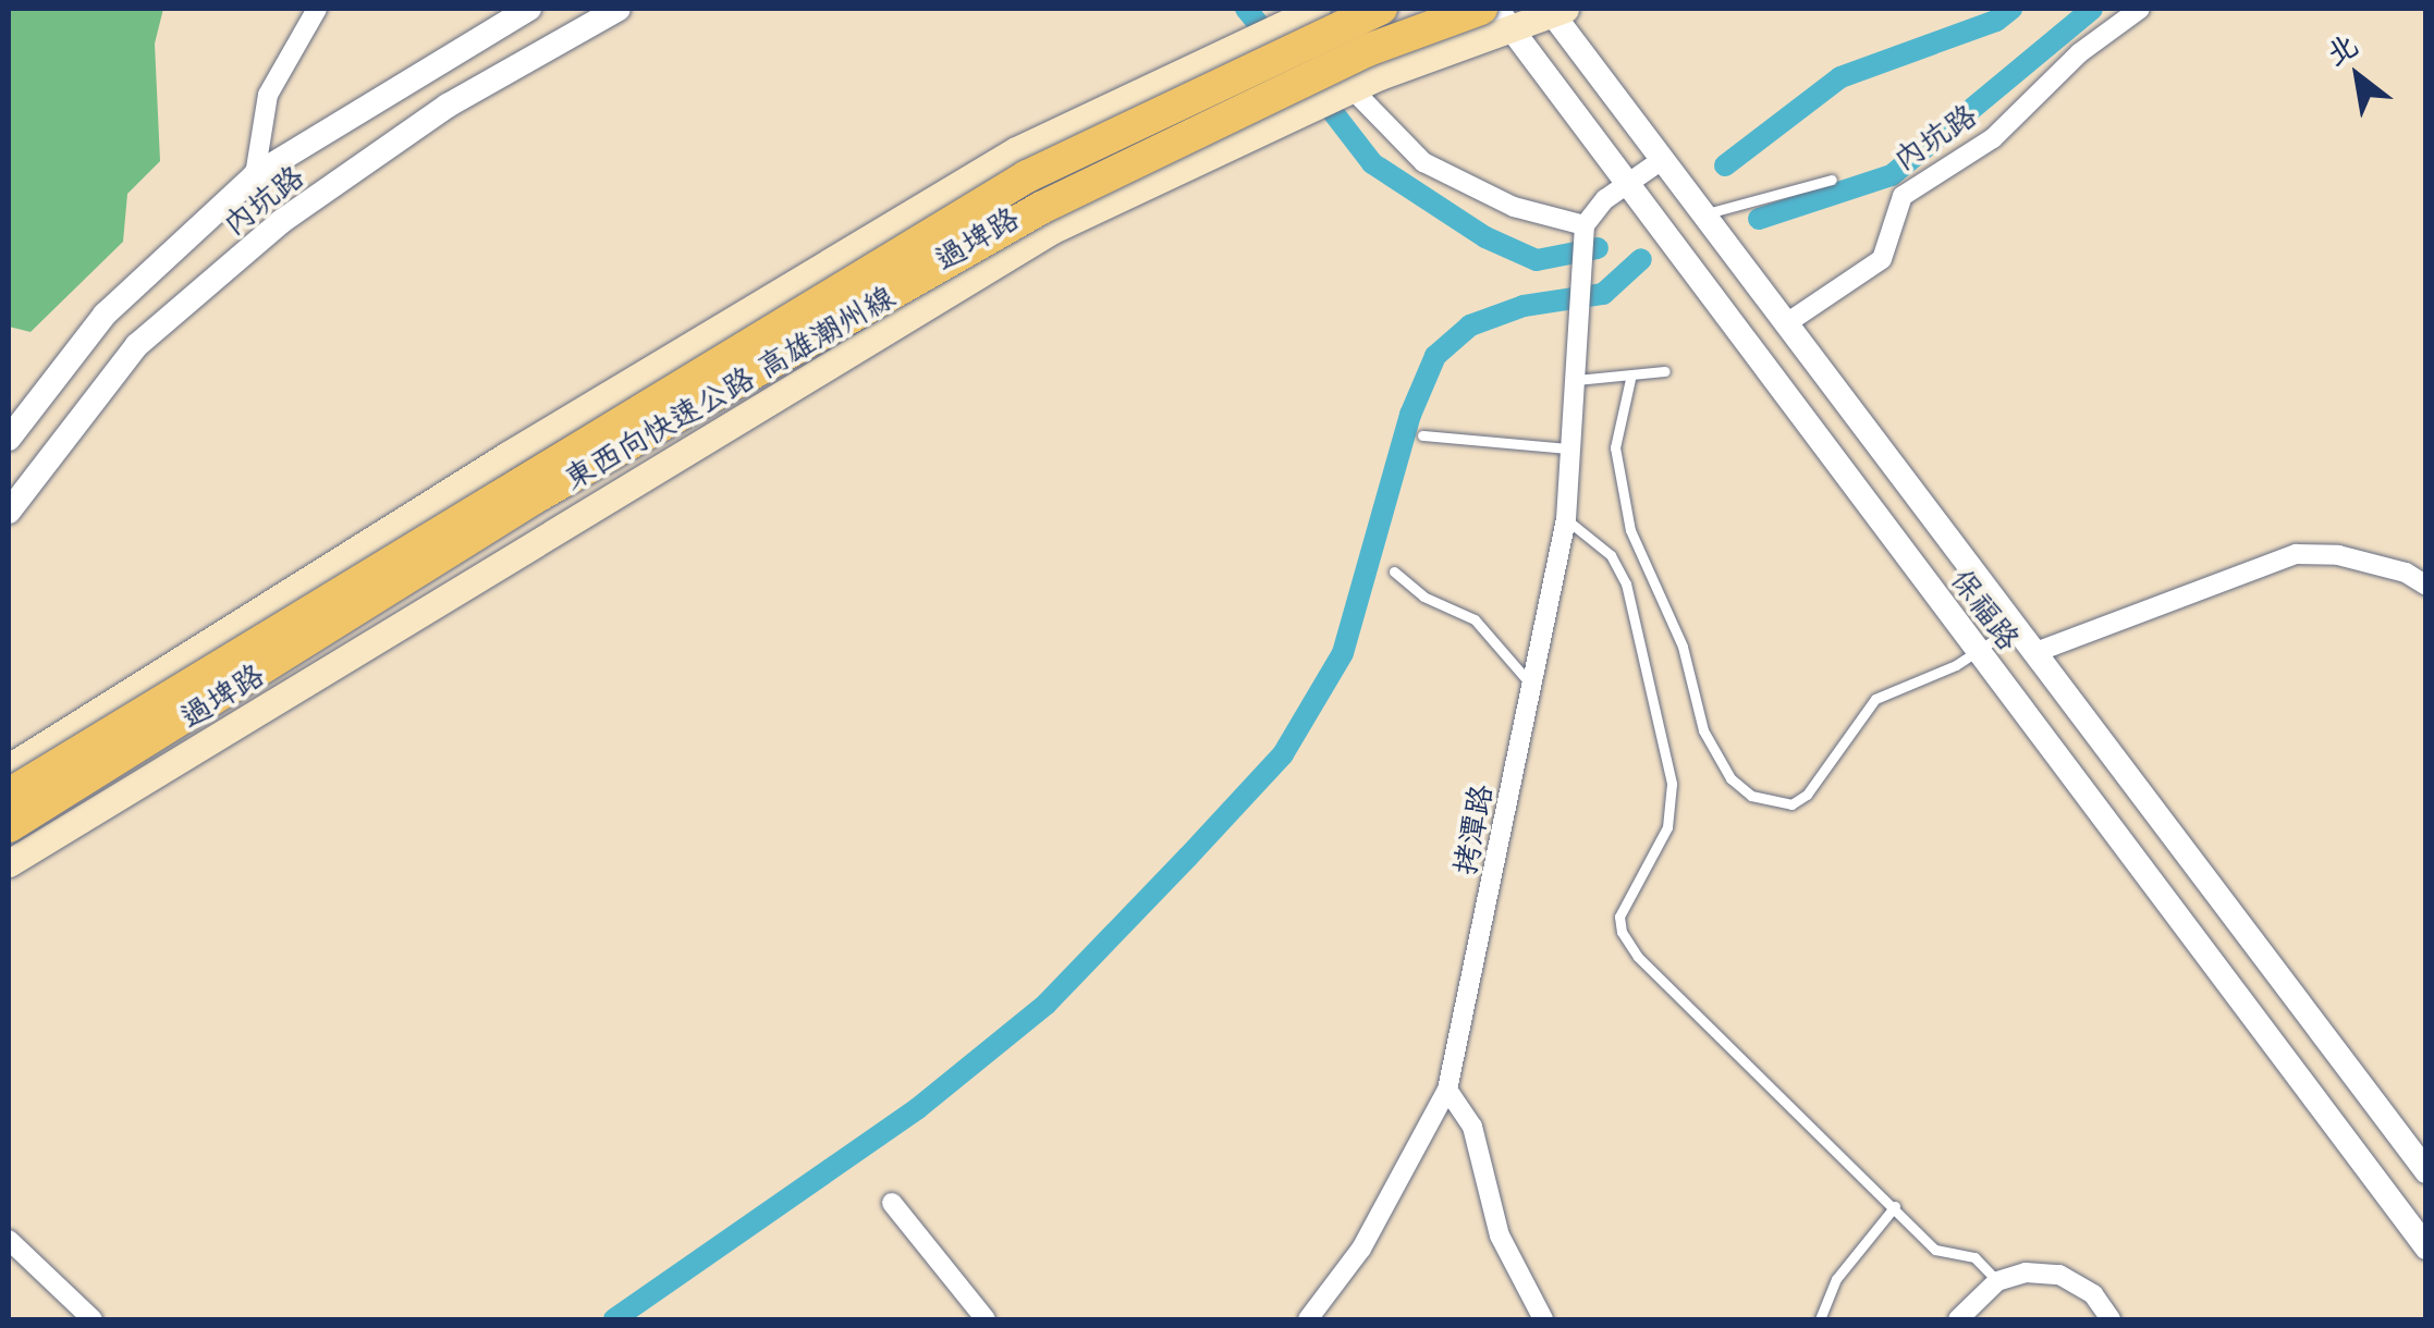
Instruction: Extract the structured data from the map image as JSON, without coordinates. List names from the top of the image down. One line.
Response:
{"streets":{"highway":["東西向快速公路 高雄潮州線"],"main road":["過埤路"],"street":["內坑路","保福路","拷潭路"]},"crossings":[["內坑路","保福路"],["過埤路","保福路"]],"north":"top left"}
